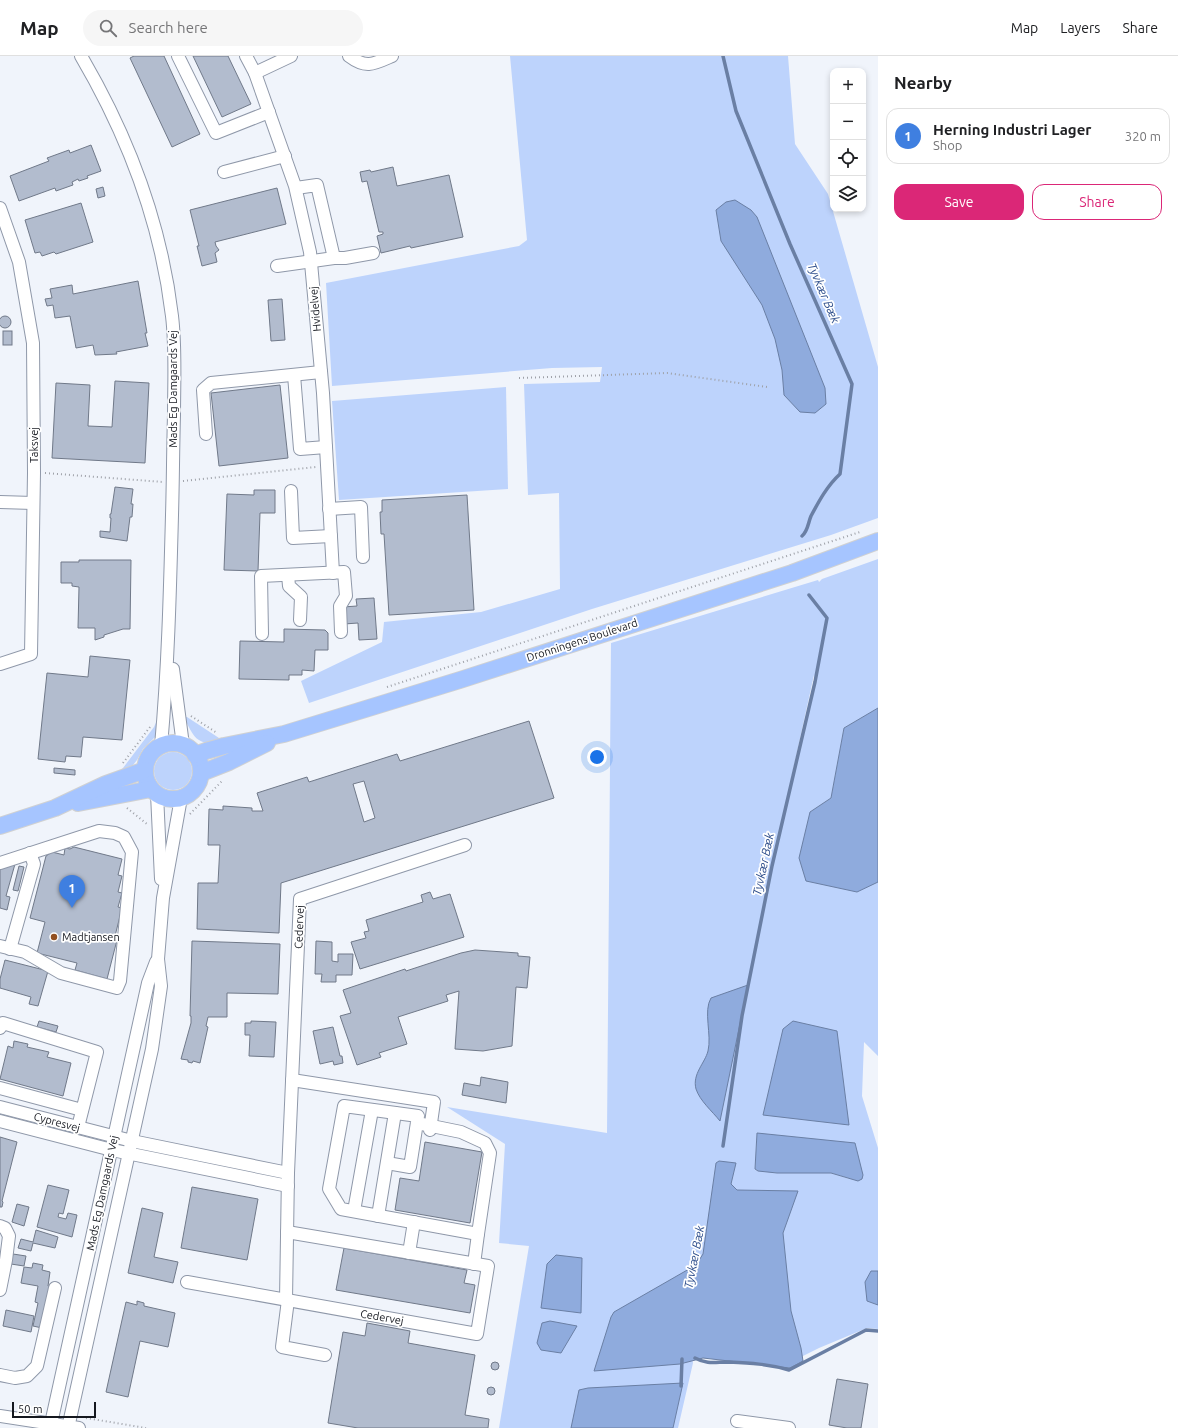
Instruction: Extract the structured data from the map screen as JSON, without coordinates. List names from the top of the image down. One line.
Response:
{"streets":{"main road":["Dronningens Boulevard"],"street":["Hvidelvej","Mads Eg Damgaards Vej","Taksvej","Cedervej","Cypresvej"]},"crossings":[["Mads Eg Damgaards Vej","Dronningens Boulevard"],["Mads Eg Damgaards Vej","Cypresvej"]],"water":["Tyvkær Bæk"],"places":["Madtjansen"],"scale_bar":"50 m","page":{"header":"Map","search":"Search here","nav":["Map","Layers","Share"],"heading":"Nearby","map_buttons":["+","−"],"list":[{"mark":"1","name":"Herning Industri Lager","note":"Shop","value":"320 m"}],"buttons":["Save","Share"],"pins":"1","scale":"50 m"}}
